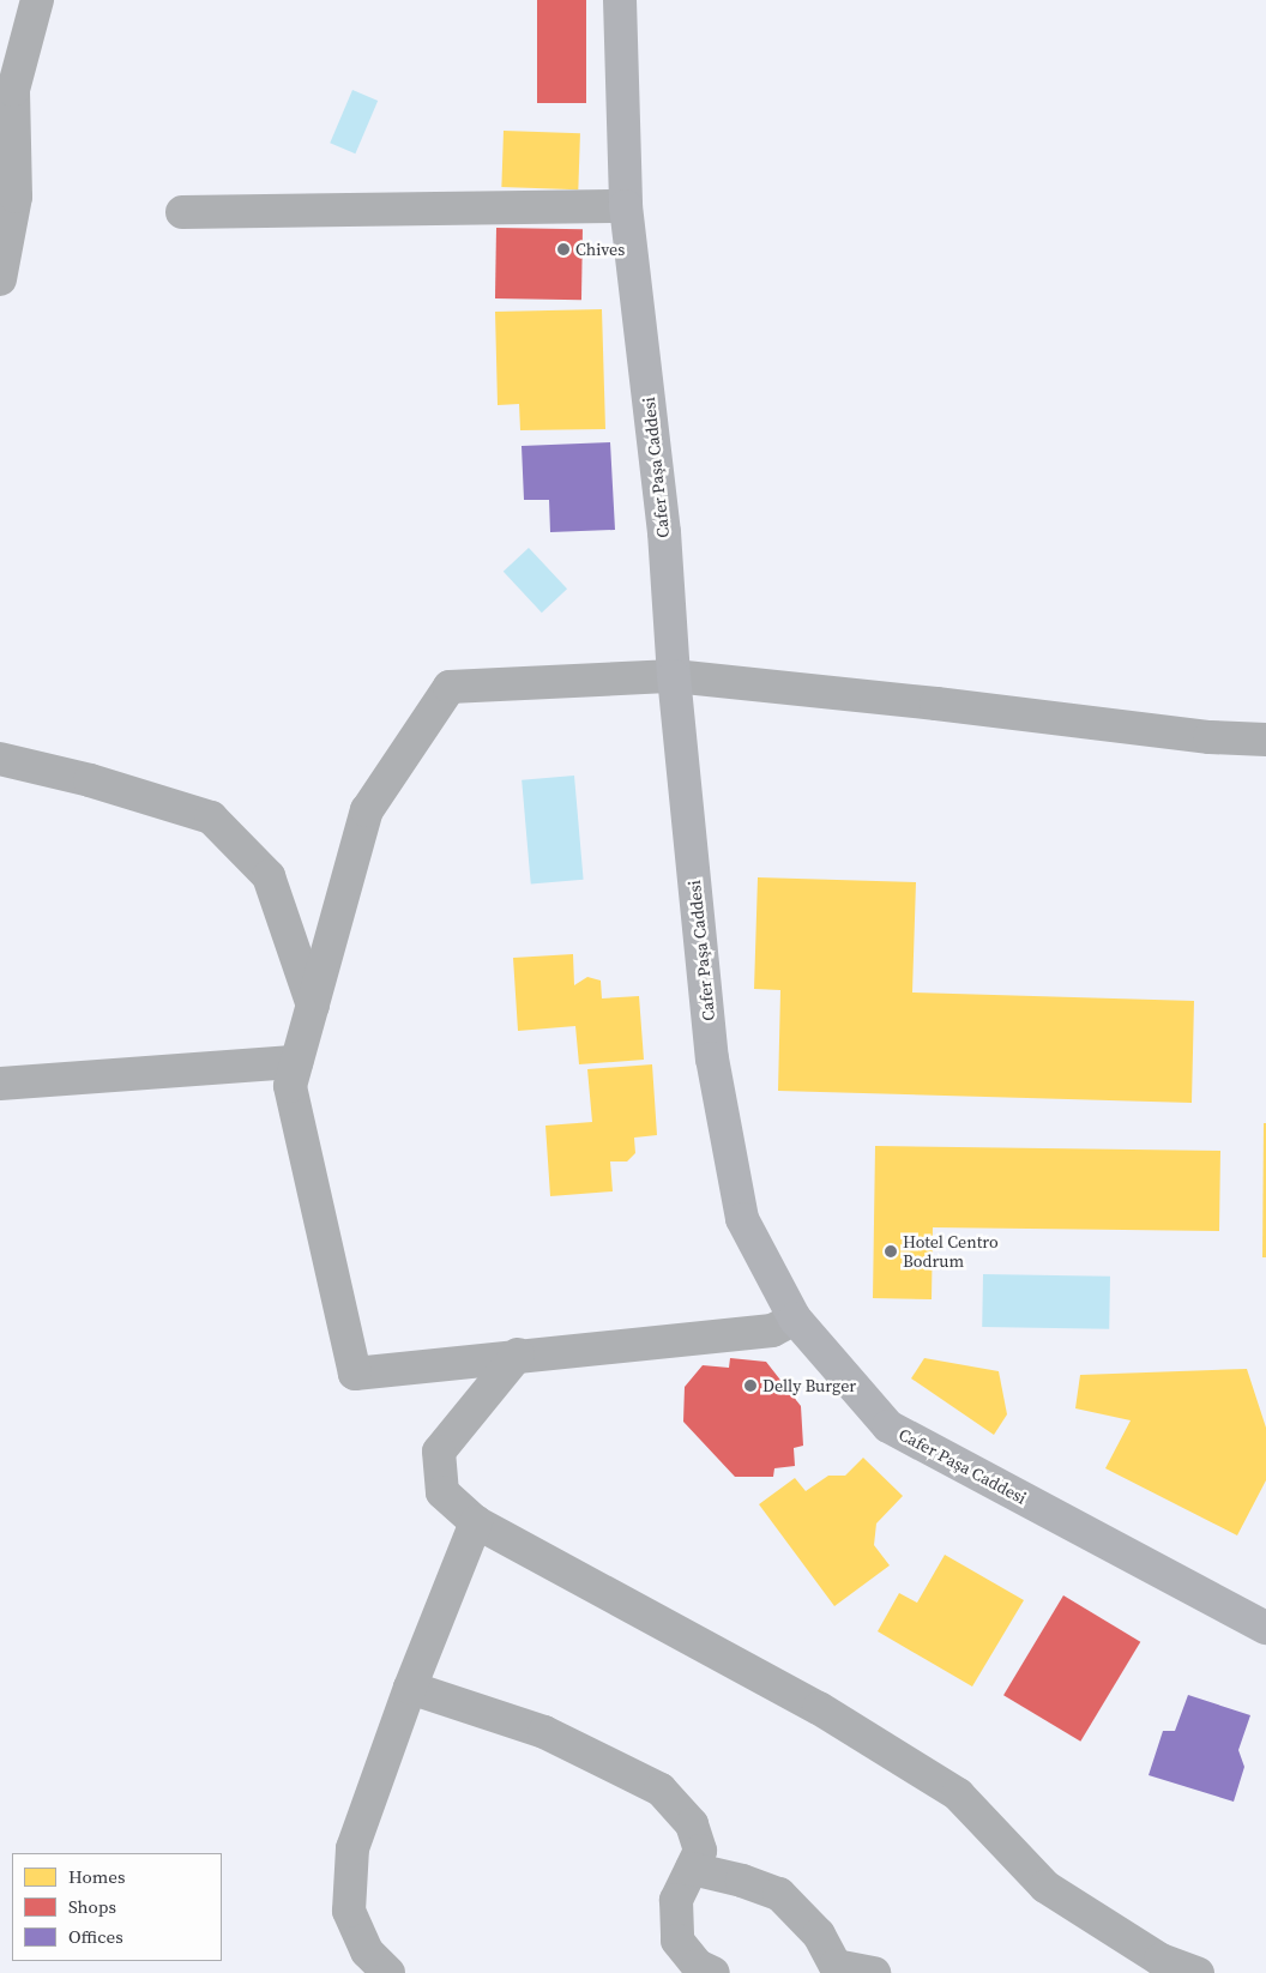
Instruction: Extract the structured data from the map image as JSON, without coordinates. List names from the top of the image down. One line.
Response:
{"streets":{"main road":["Cafer Paşa Caddesi"]},"places":["Chives","Hotel Centro Bodrum","Delly Burger"],"legend":["Homes","Shops","Offices"]}
